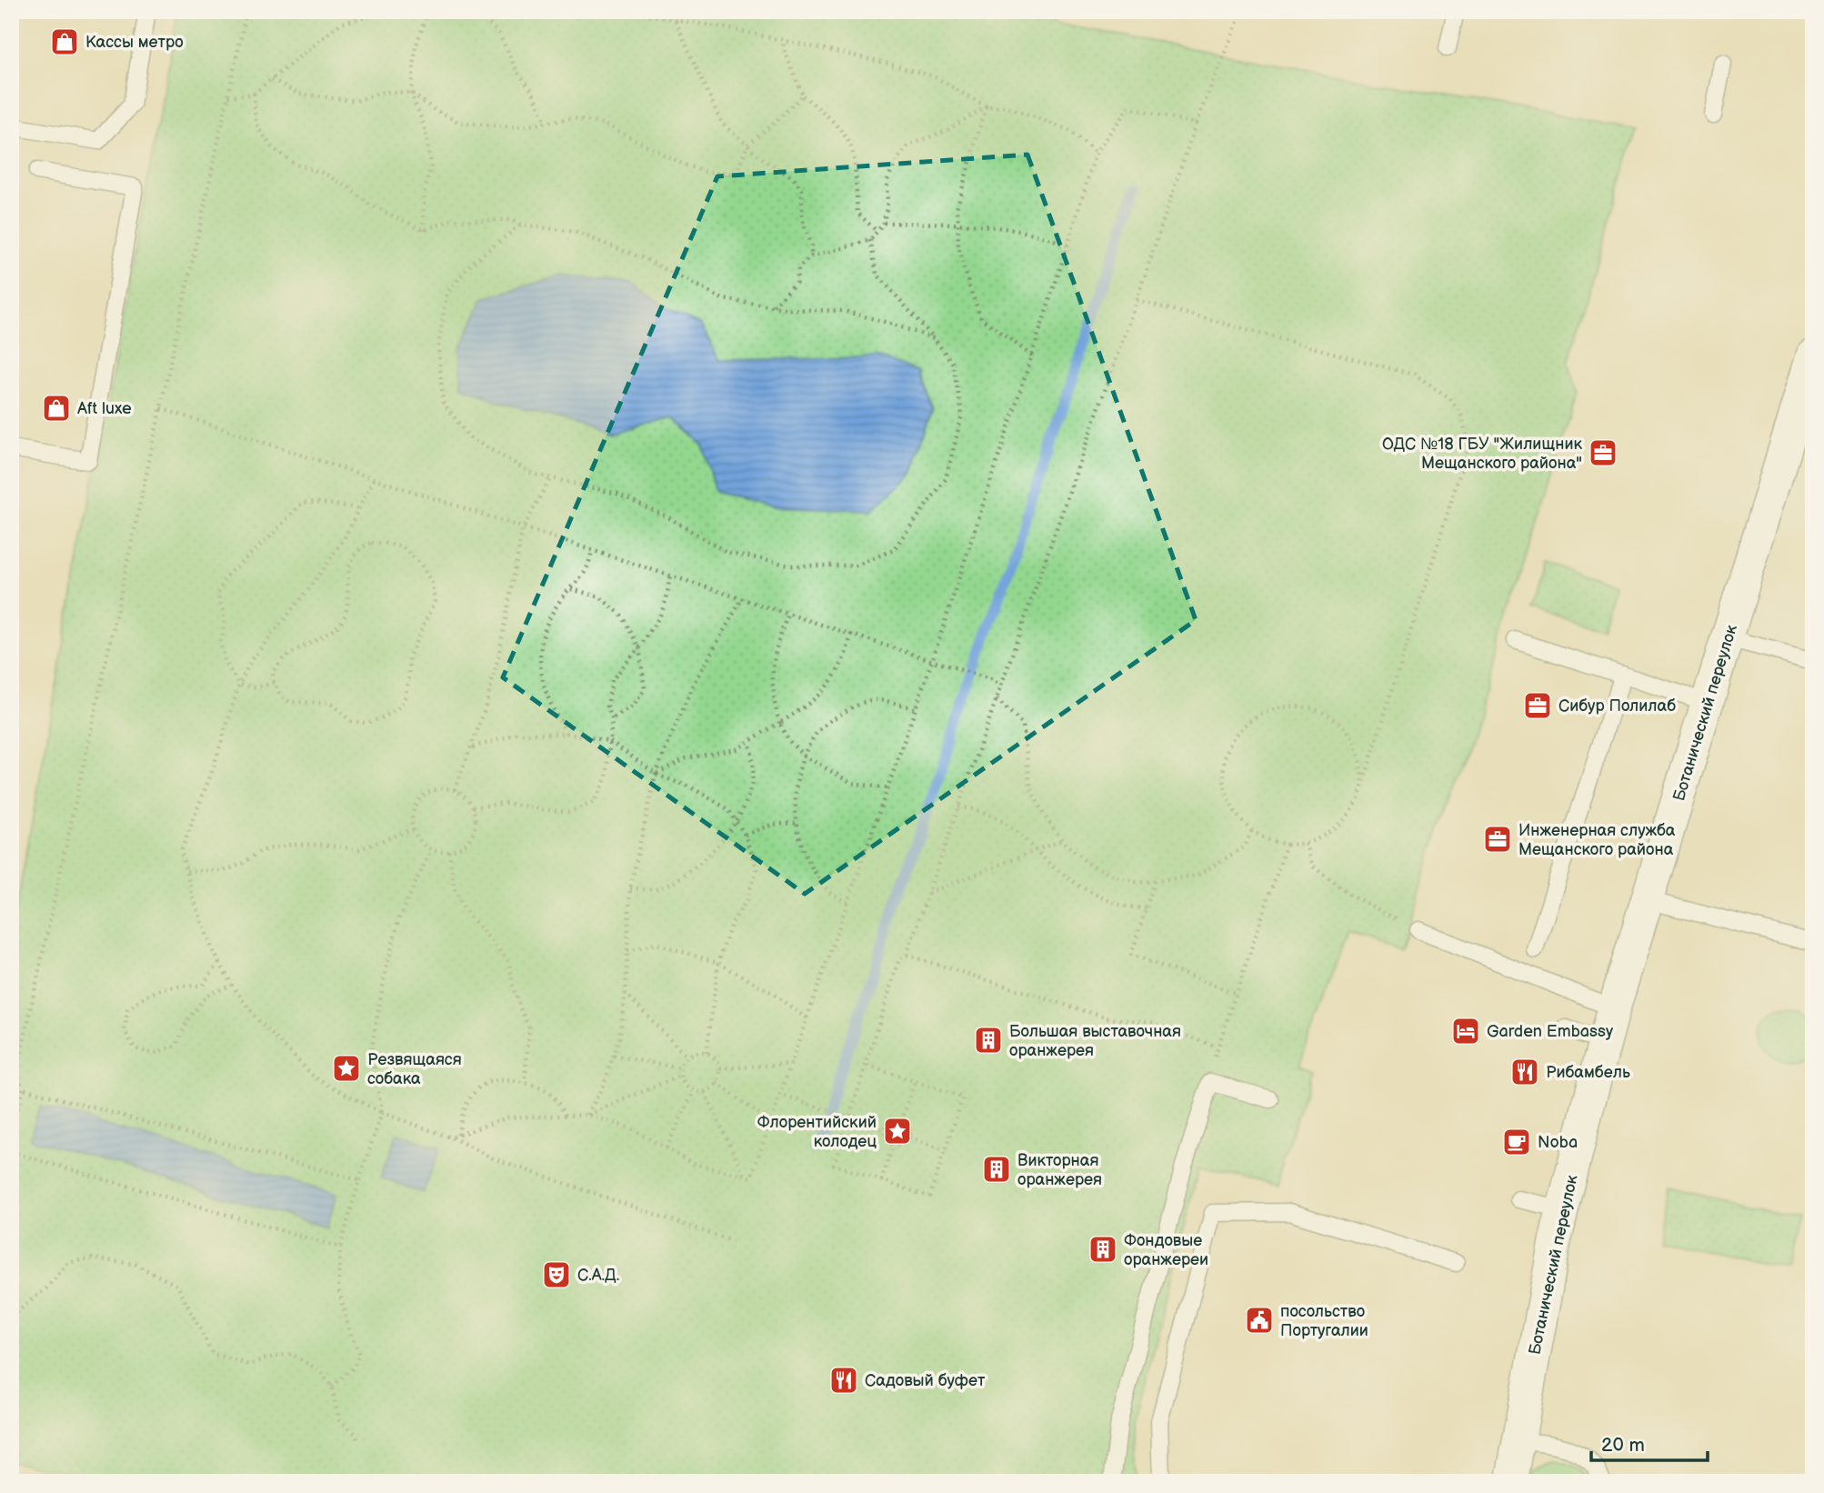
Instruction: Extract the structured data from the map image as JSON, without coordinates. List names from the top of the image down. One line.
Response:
{"streets":{"street":["Ботанический переулок"]},"places":{"shop":["Кассы метро","Aft luxe"],"office":["ОДС №18 ГБУ \"Жилищник Мещанского района\"","Сибур Полилаб","Инженерная служба Мещанского района"],"hotel":["Garden Embassy"],"building":["Большая выставочная оранжерея","Викторная оранжерея","Фондовые оранжереи"],"place":["Резвящаяся собака","Флорентийский колодец"],"restaurant":["Рибамбель","Садовый буфет"],"cafe":["Noba"],"theatre":["С.А.Д."],"public building":["посольство Португалии"]},"scale_bar":"20 m"}
